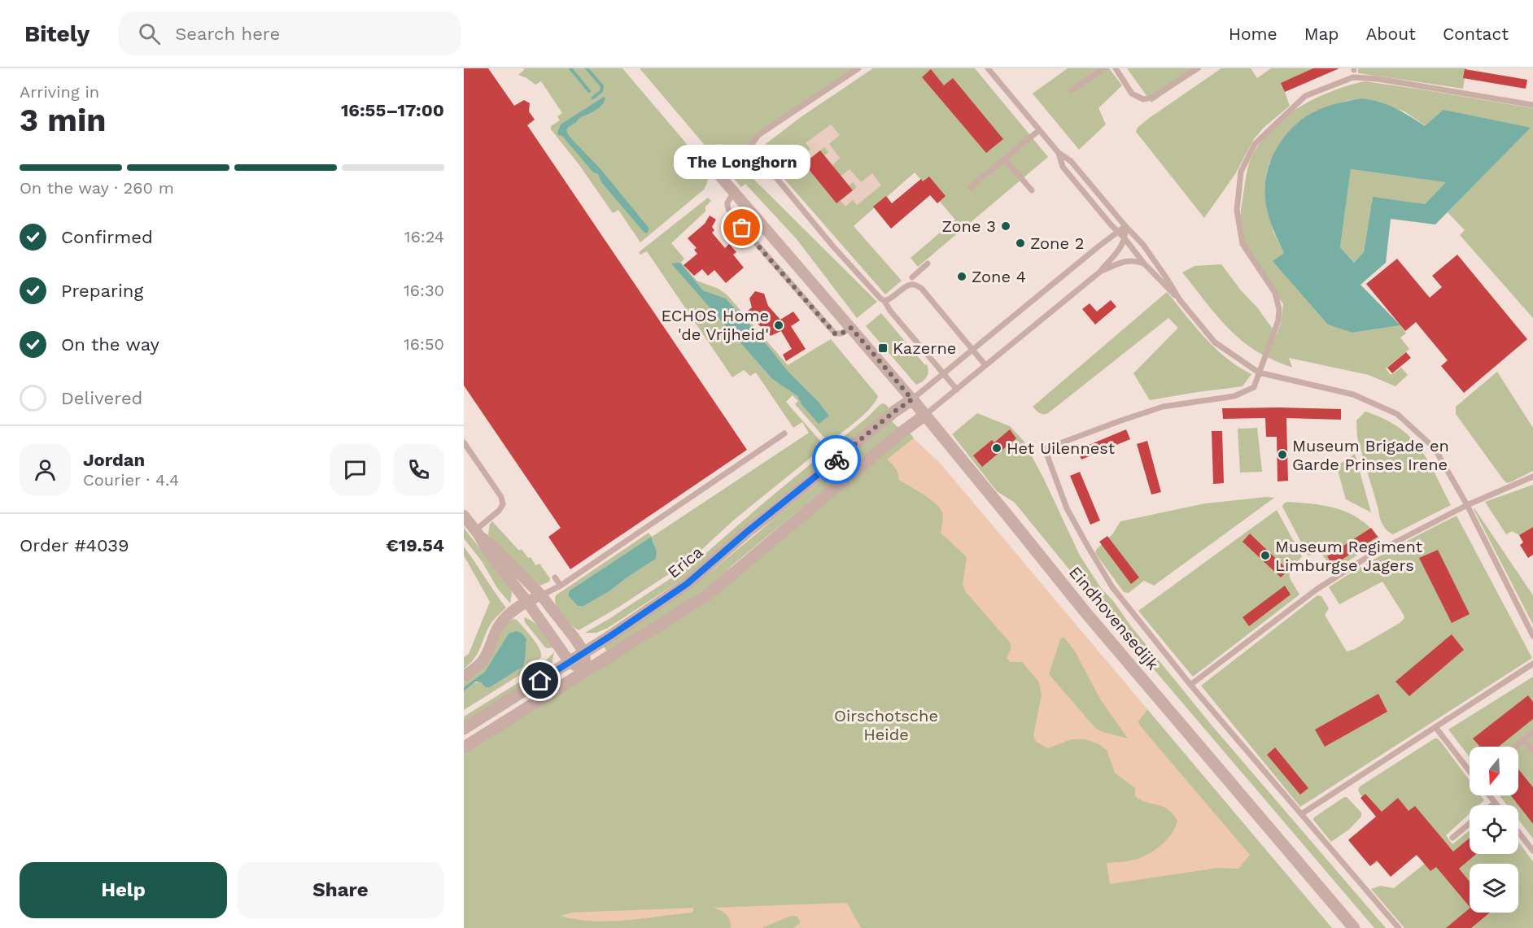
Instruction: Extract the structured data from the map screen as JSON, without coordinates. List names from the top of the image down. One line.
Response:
{"streets":{"street":["Erica","Eindhovensedijk"]},"crossings":[["Erica","Eindhovensedijk"]],"parks":["Oirschotsche Heide"],"places":{"other":["Zone 3","The Longhorn","Zone 2","Zone 4","ECHOS Home 'de Vrijheid'","Het Uilennest","Museum Brigade en Garde Prinses Irene","Museum Regiment Limburgse Jagers"],"transit":["Kazerne"]},"north":"bottom","page":{"header":"Bitely","search":"Search here","nav":["Home","Map","About","Contact"],"heading":["3 min","Arriving in","16:55–17:00"],"panel":["Jordan","Courier · 4.4","Order #4039","€19.54"],"bubble":"The Longhorn","bar":"On the way · 260 m","list":[["Confirmed","16:24"],["Preparing","16:30"],["On the way","16:50"],"Delivered"],"buttons":["Help","Share"]}}
